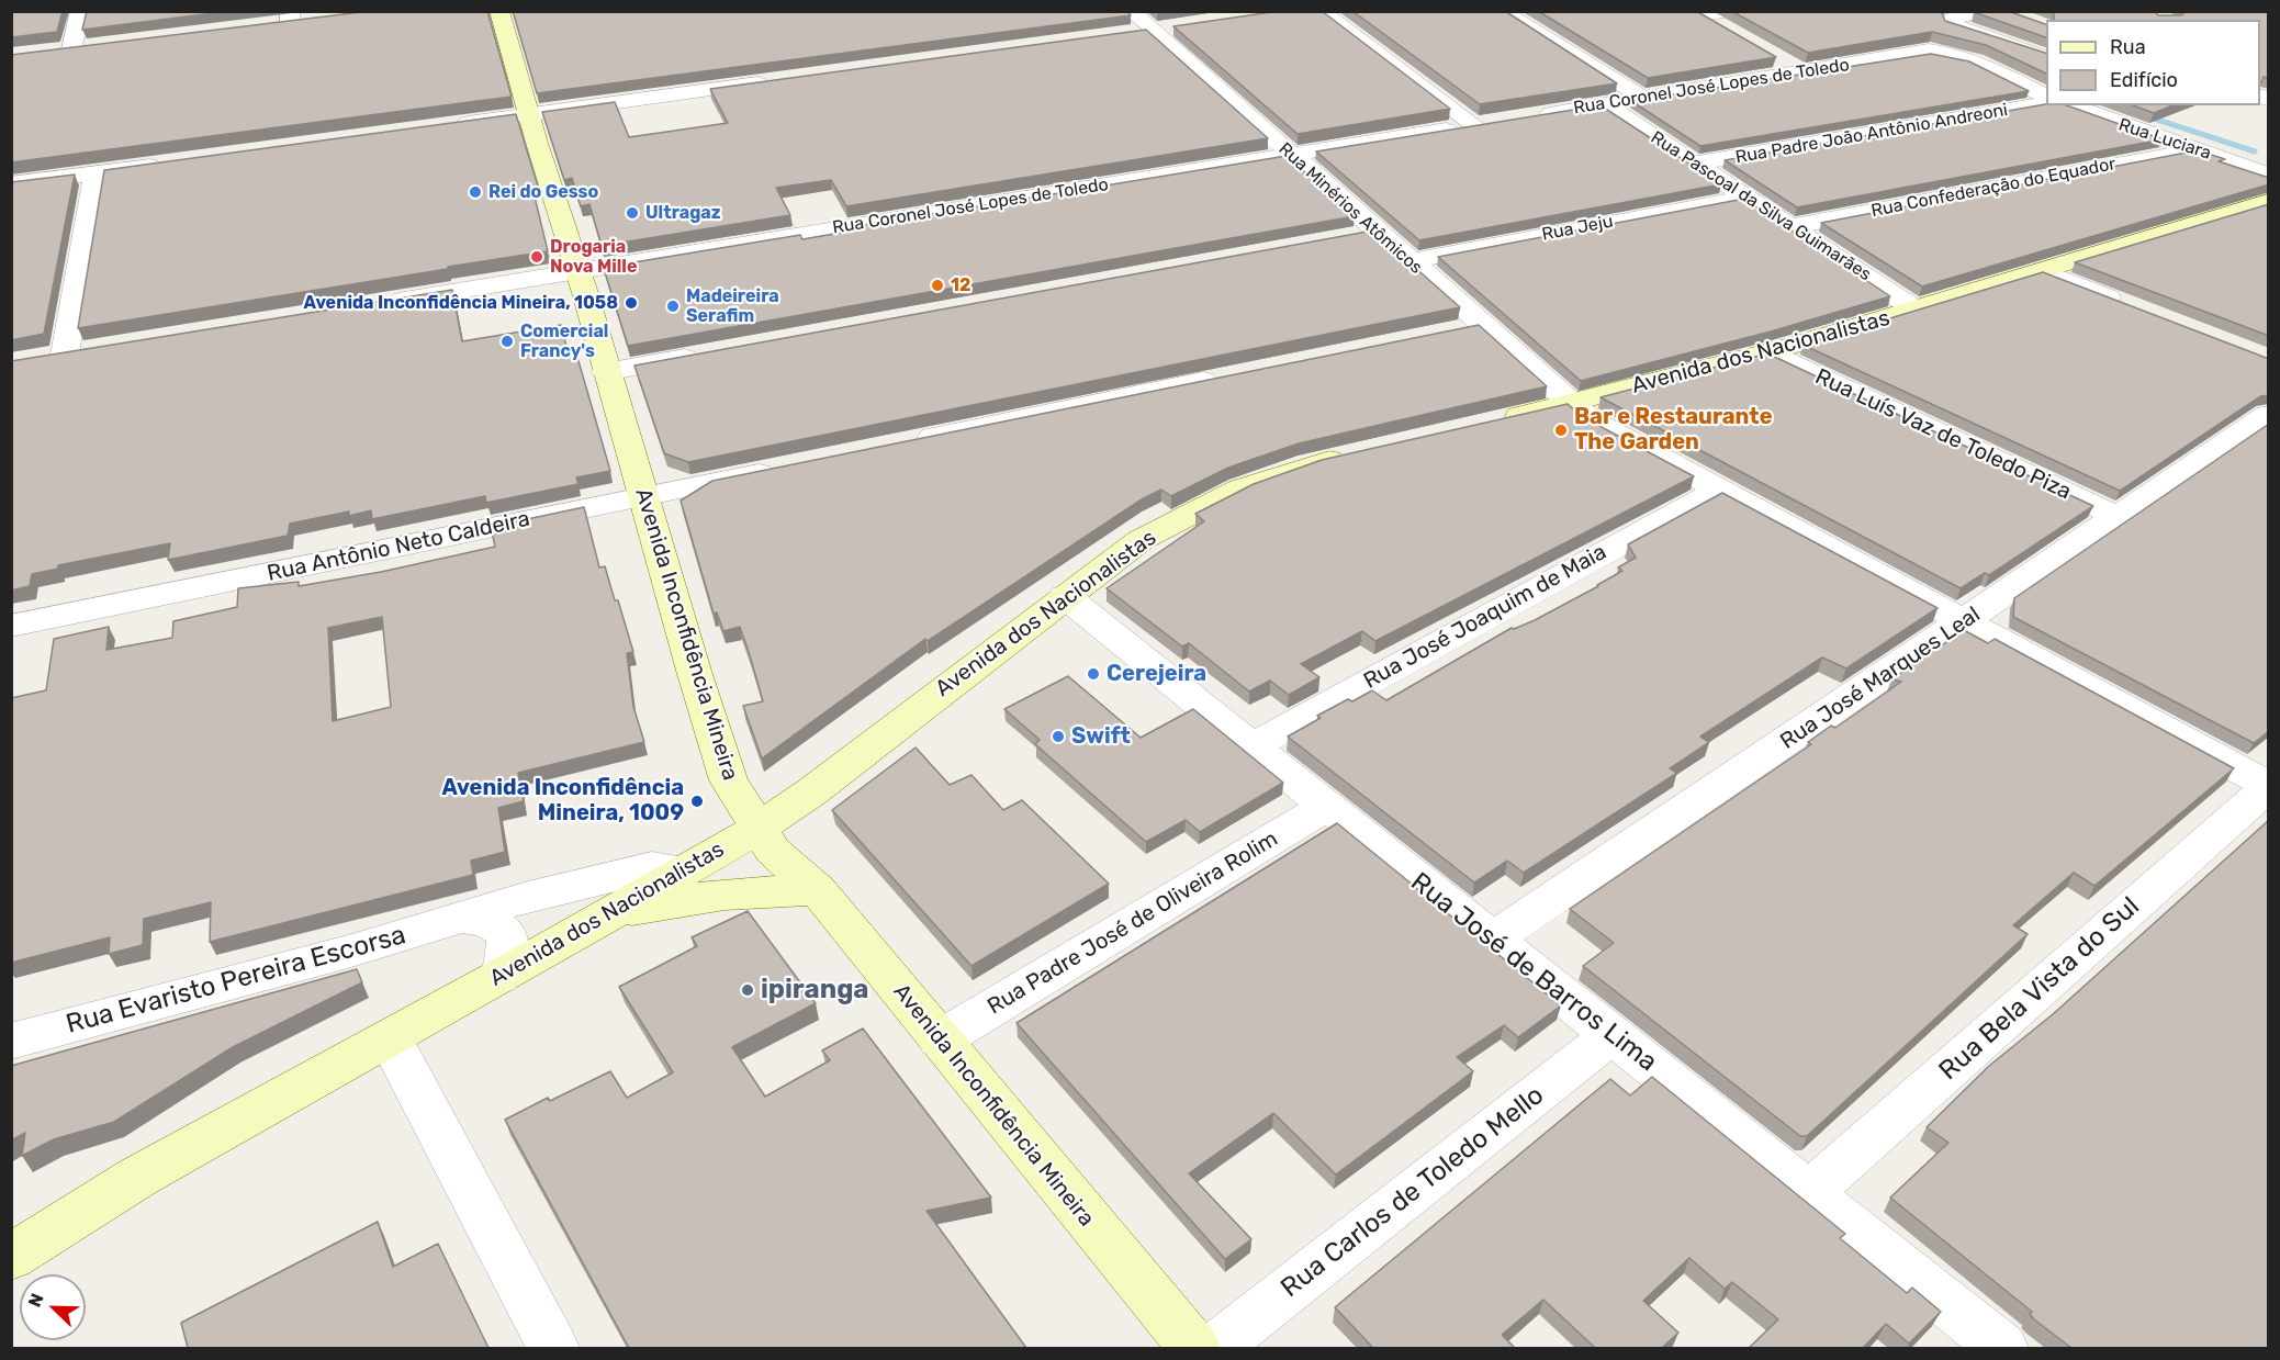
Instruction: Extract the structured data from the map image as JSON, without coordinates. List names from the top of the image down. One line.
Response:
{"streets":{"main road":["Avenida dos Nacionalistas","Avenida Inconfidência Mineira"],"street":["Rua Coronel José Lopes de Toledo","Rua Padre João Antônio Andreoni","Rua Luciara","Rua Confederação do Equador","Rua Pascoal da Silva Guimarães","Rua Minérios Atômicos","Rua Jeju","Rua Luís Vaz de Toledo Piza","Rua Antônio Neto Caldeira","Rua José Joaquim de Maia","Rua José Marques Leal","Rua Padre José de Oliveira Rolim","Rua José de Barros Lima","Rua Evaristo Pereira Escorsa","Rua Bela Vista do Sul","Rua Carlos de Toledo Mello"]},"crossings":[["Rua Coronel José Lopes de Toledo","Rua Pascoal da Silva Guimarães"],["Rua Coronel José Lopes de Toledo","Rua Minérios Atômicos"],["Rua Coronel José Lopes de Toledo","Avenida Inconfidência Mineira"],["Rua Padre João Antônio Andreoni","Rua Pascoal da Silva Guimarães"],["Rua Luciara","Rua Confederação do Equador"],["Rua Confederação do Equador","Rua Pascoal da Silva Guimarães"],["Rua Pascoal da Silva Guimarães","Rua Jeju"],["Rua Pascoal da Silva Guimarães","Avenida dos Nacionalistas"],["Rua Minérios Atômicos","Rua Jeju"],["Rua Minérios Atômicos","Avenida dos Nacionalistas"],["Rua Minérios Atômicos","Rua José Joaquim de Maia"],["Rua Minérios Atômicos","Rua José Marques Leal"],["Rua Minérios Atômicos","Rua Bela Vista do Sul"],["Avenida dos Nacionalistas","Rua Luís Vaz de Toledo Piza"],["Avenida dos Nacionalistas","Avenida Inconfidência Mineira"],["Avenida dos Nacionalistas","Rua José de Barros Lima"],["Avenida dos Nacionalistas","Rua Evaristo Pereira Escorsa"],["Rua Luís Vaz de Toledo Piza","Rua José Marques Leal"],["Rua Antônio Neto Caldeira","Avenida Inconfidência Mineira"],["Rua José Joaquim de Maia","Rua José de Barros Lima"],["Avenida Inconfidência Mineira","Rua Padre José de Oliveira Rolim"],["Rua José Marques Leal","Rua José de Barros Lima"],["Rua Padre José de Oliveira Rolim","Rua José de Barros Lima"],["Rua José de Barros Lima","Rua Bela Vista do Sul"],["Rua José de Barros Lima","Rua Carlos de Toledo Mello"]],"places":["Rei do Gesso","Ultragaz","Drogaria Nova Mille","12","Avenida Inconfidência Mineira, 1058","Madeireira Serafim","Comercial Francy's","Bar e Restaurante The Garden","Cerejeira","Swift","Avenida Inconfidência Mineira, 1009","ipiranga"],"legend":["Rua","Edifício"],"north":"top left"}
